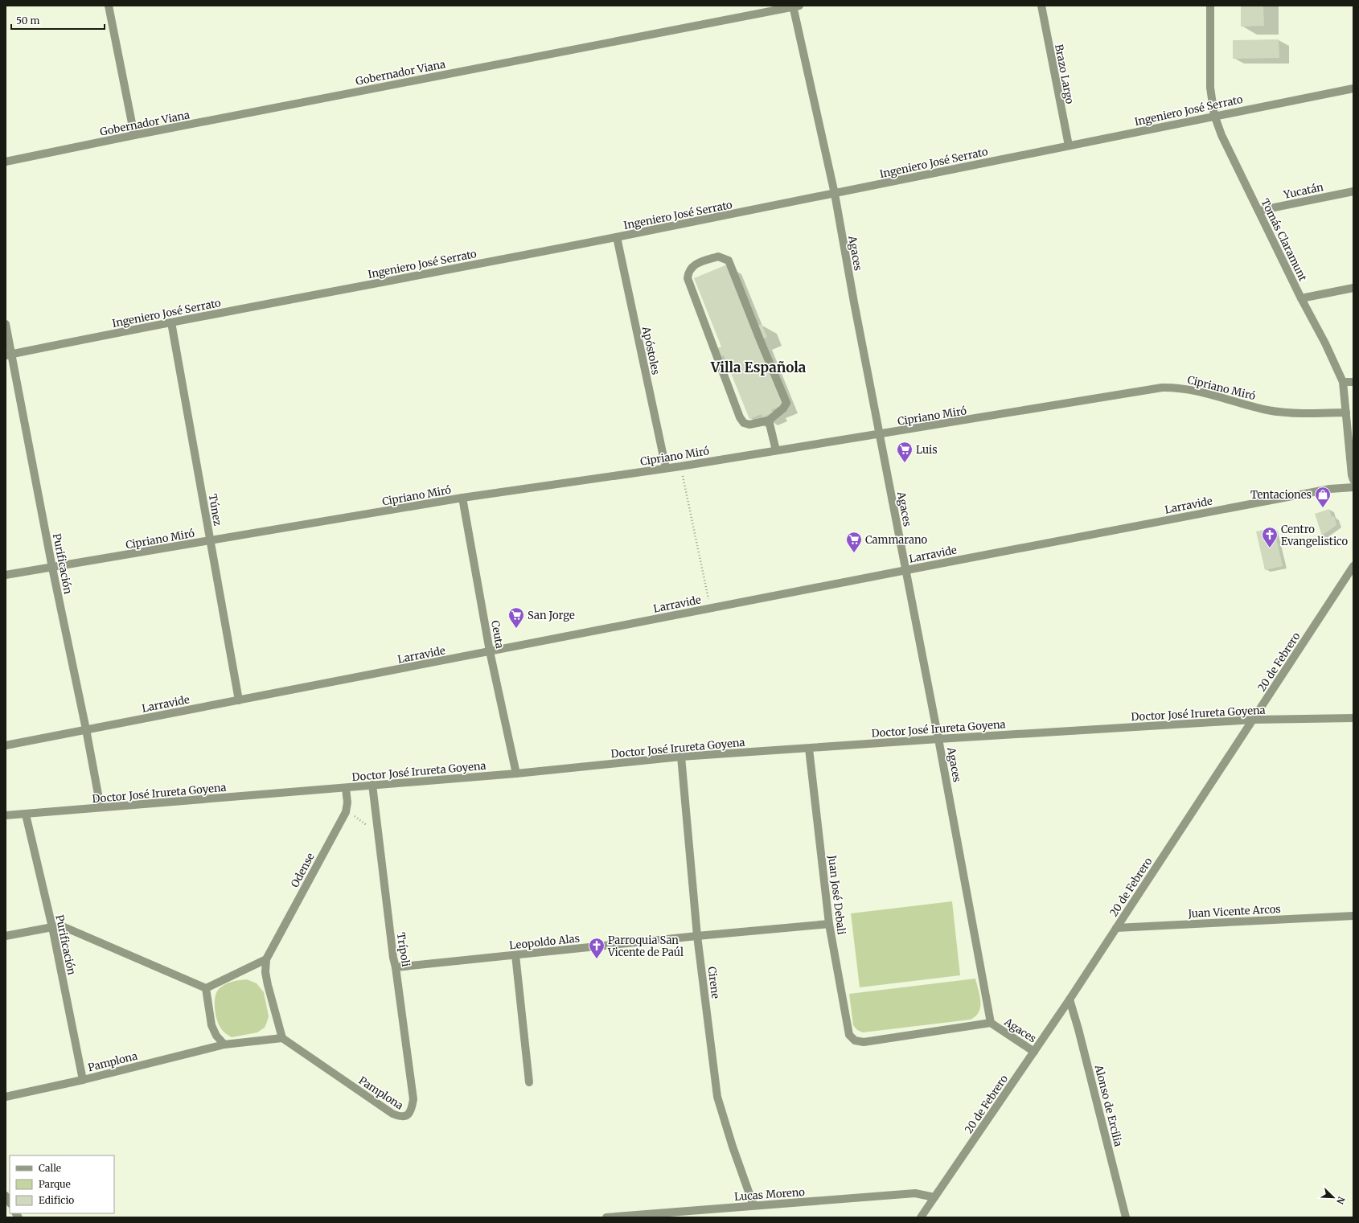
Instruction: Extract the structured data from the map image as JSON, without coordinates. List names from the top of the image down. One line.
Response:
{"streets":{"street":["Gobernador Viana","Brazo Largo","Ingeniero José Serrato","Yucatán","Tomás Claramunt","Agaces","Apóstoles","Cipriano Miró","Larravide","Túnez","Purificación","Ceuta","20 de Febrero","Doctor José Irureta Goyena","Odense","Juan José Debali","Juan Vicente Arcos","Leopoldo Alas","Trípoli","Cirene","Pamplona","Alonso de Ercilia","Lucas Moreno"]},"crossings":[["Gobernador Viana","Agaces"],["Brazo Largo","Ingeniero José Serrato"],["Ingeniero José Serrato","Tomás Claramunt"],["Ingeniero José Serrato","Agaces"],["Ingeniero José Serrato","Apóstoles"],["Ingeniero José Serrato","Túnez"],["Ingeniero José Serrato","Purificación"],["Yucatán","Tomás Claramunt"],["Tomás Claramunt","Cipriano Miró"],["Agaces","Cipriano Miró"],["Agaces","Larravide"],["Agaces","20 de Febrero"],["Agaces","Doctor José Irureta Goyena"],["Agaces","Juan José Debali"],["Apóstoles","Cipriano Miró"],["Cipriano Miró","Túnez"],["Cipriano Miró","Purificación"],["Cipriano Miró","Ceuta"],["Larravide","Túnez"],["Larravide","Purificación"],["Larravide","Ceuta"],["Purificación","Doctor José Irureta Goyena"],["Purificación","Pamplona"],["Ceuta","Doctor José Irureta Goyena"],["20 de Febrero","Doctor José Irureta Goyena"],["20 de Febrero","Juan Vicente Arcos"],["20 de Febrero","Alonso de Ercilia"],["20 de Febrero","Lucas Moreno"],["Doctor José Irureta Goyena","Odense"],["Doctor José Irureta Goyena","Juan José Debali"],["Doctor José Irureta Goyena","Trípoli"],["Doctor José Irureta Goyena","Cirene"],["Odense","Pamplona"],["Juan José Debali","Leopoldo Alas"],["Leopoldo Alas","Trípoli"],["Leopoldo Alas","Cirene"],["Trípoli","Pamplona"],["Cirene","Lucas Moreno"]],"districts":["Villa Española"],"places":{"supermarket":["Luis","Cammarano","San Jorge"],"shop":["Tentaciones"],"church":["Centro Evangelistico","Parroquia San Vicente de Paúl"]},"legend":["Calle","Parque","Edificio"],"scale_bar":"50 m","north":"bottom right"}
